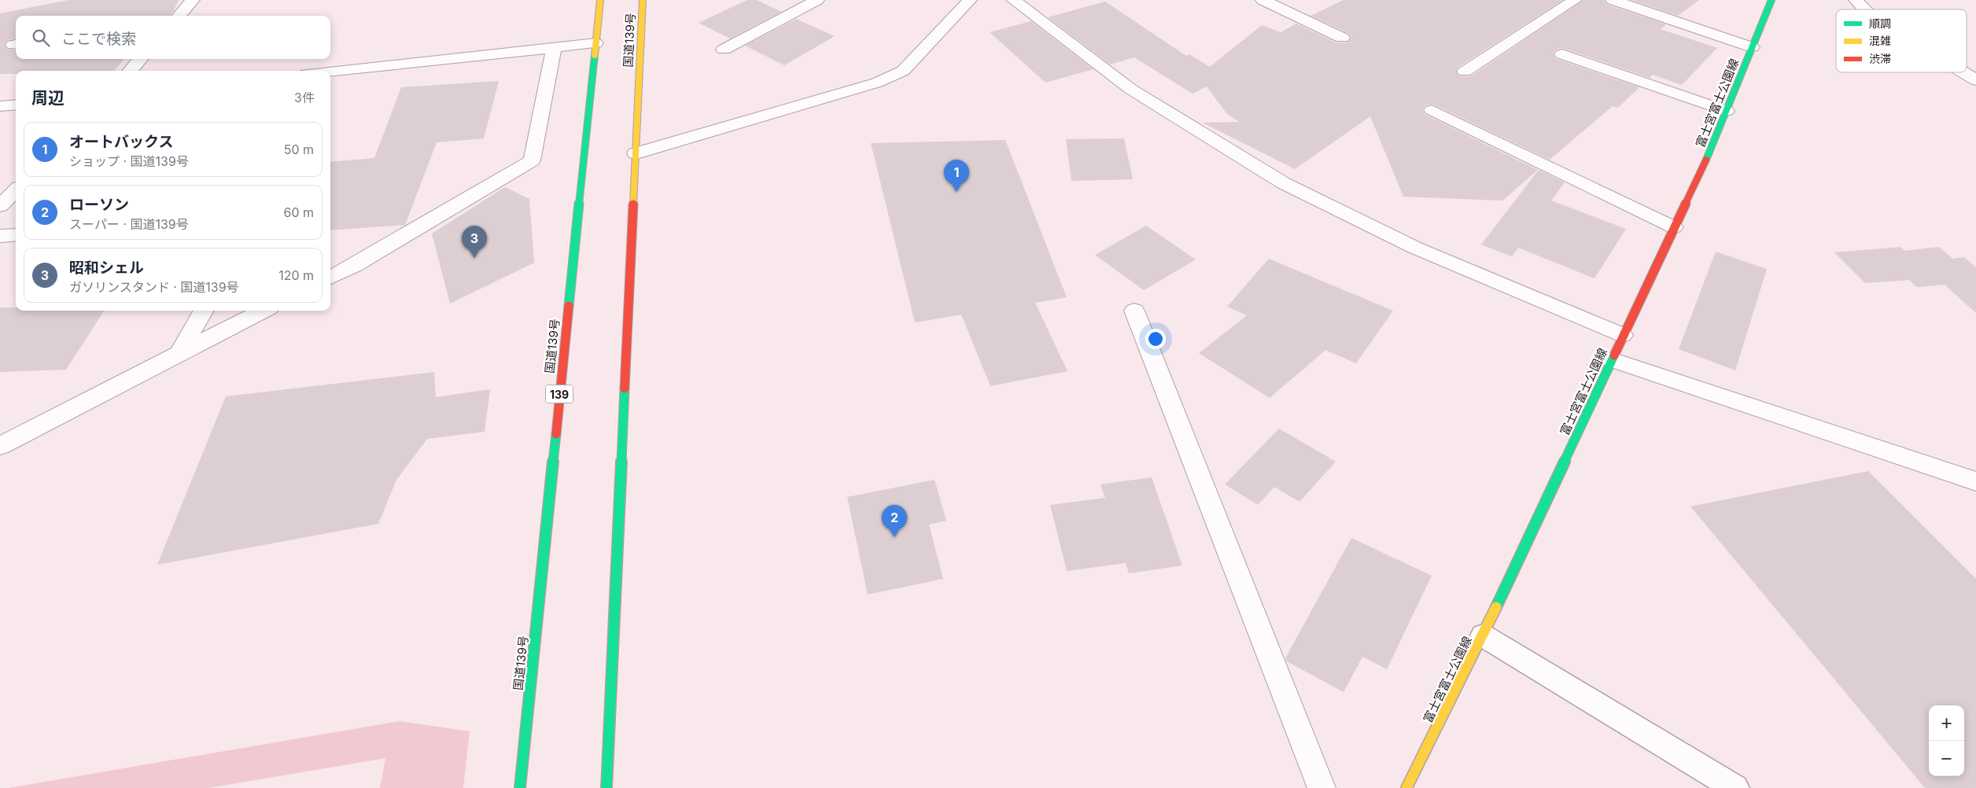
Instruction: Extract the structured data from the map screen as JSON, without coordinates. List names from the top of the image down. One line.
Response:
{"streets":{"main road":["国道139号","富士宮富士公園線","139"]},"legend":["順調","混雑","渋滞"],"page":{"search":"ここで検索","heading":["周辺","3件"],"list":[{"mark":"1","name":"オートバックス","note":"ショップ · 国道139号","value":"50 m"},{"mark":"2","name":"ローソン","note":"スーパー · 国道139号","value":"60 m"},{"mark":"3","name":"昭和シェル","note":"ガソリンスタンド · 国道139号","value":"120 m"}],"pins":["1","3","2"],"map_buttons":["+","−"]}}
